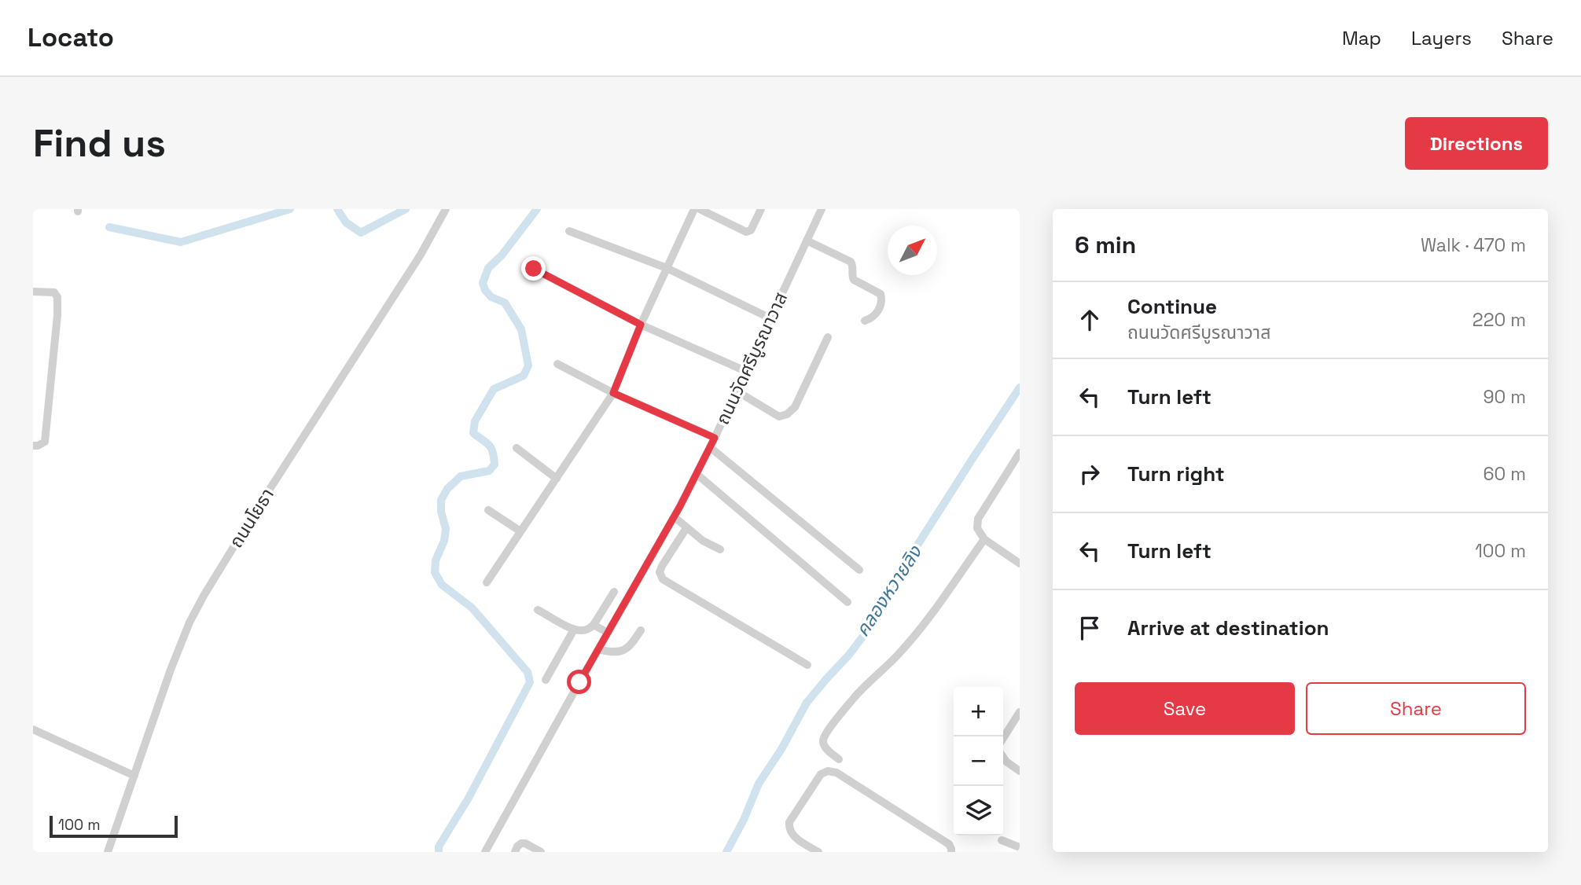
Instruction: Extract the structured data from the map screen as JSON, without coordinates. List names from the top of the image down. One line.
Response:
{"streets":{"street":["ถนนวัดศรีบูรณาวาส","ถนนโยธา"]},"water":["คลองหวายลิง"],"scale_bar":"100 m","north":"top right","page":{"header":"Locato","nav":["Map","Layers","Share"],"buttons":["Directions",["Save","Share"]],"title":"Find us","heading":["6 min","Walk · 470 m"],"list":[["Continue","ถนนวัดศรีบูรณาวาส","220 m"],["Turn left","90 m"],["Turn right","60 m"],["Turn left","100 m"],"Arrive at destination"],"map_buttons":["+","−"],"scale":"100 m"}}
